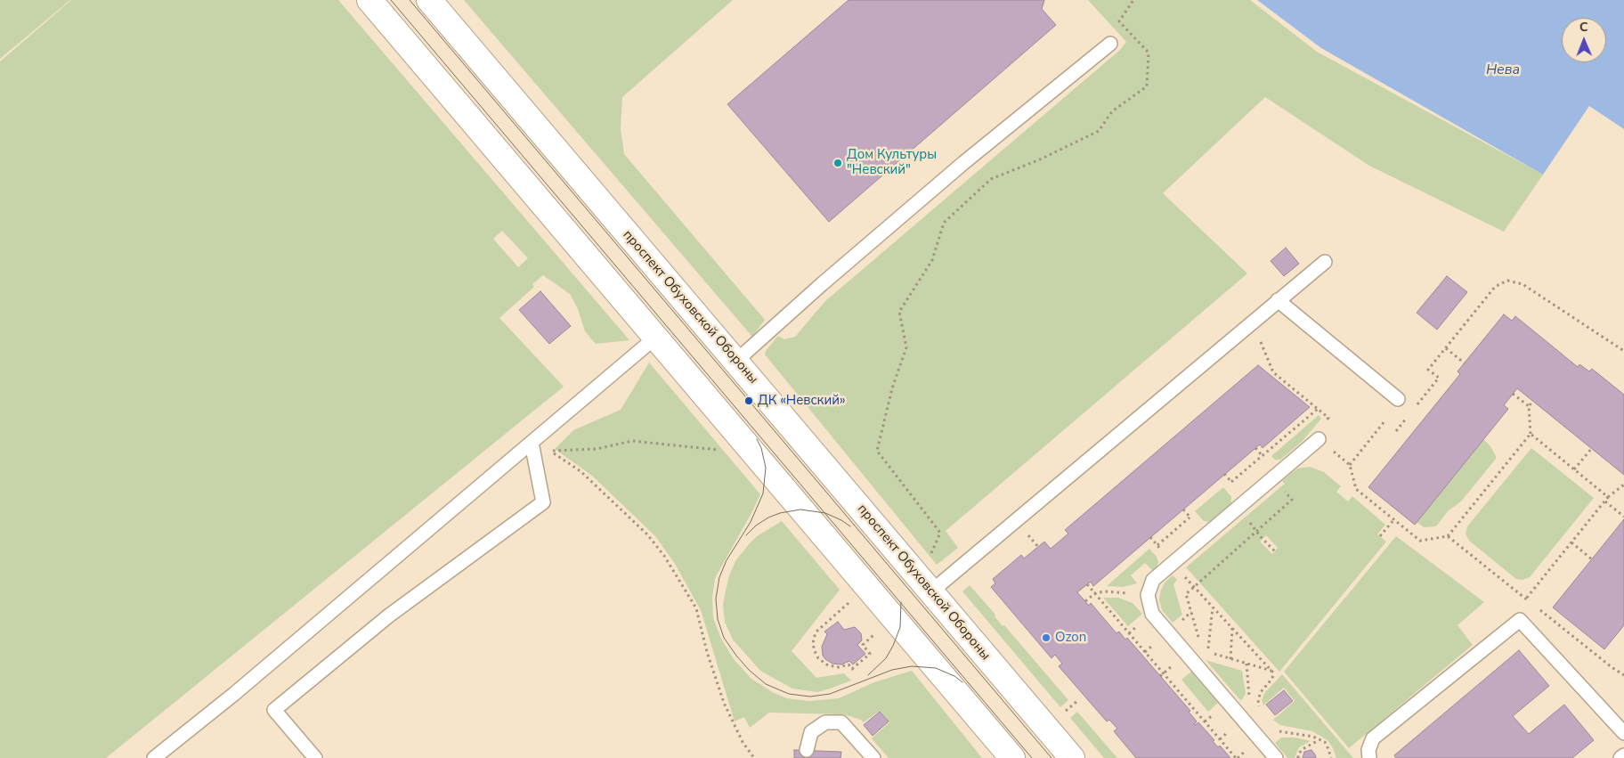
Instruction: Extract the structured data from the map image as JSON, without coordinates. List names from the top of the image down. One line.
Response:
{"streets":{"main road":["проспект Обуховской Обороны"]},"water":["Нева"],"places":["Дом Культуры \"Невский\"","ДК «Невский»","Ozon"],"north":"top"}
